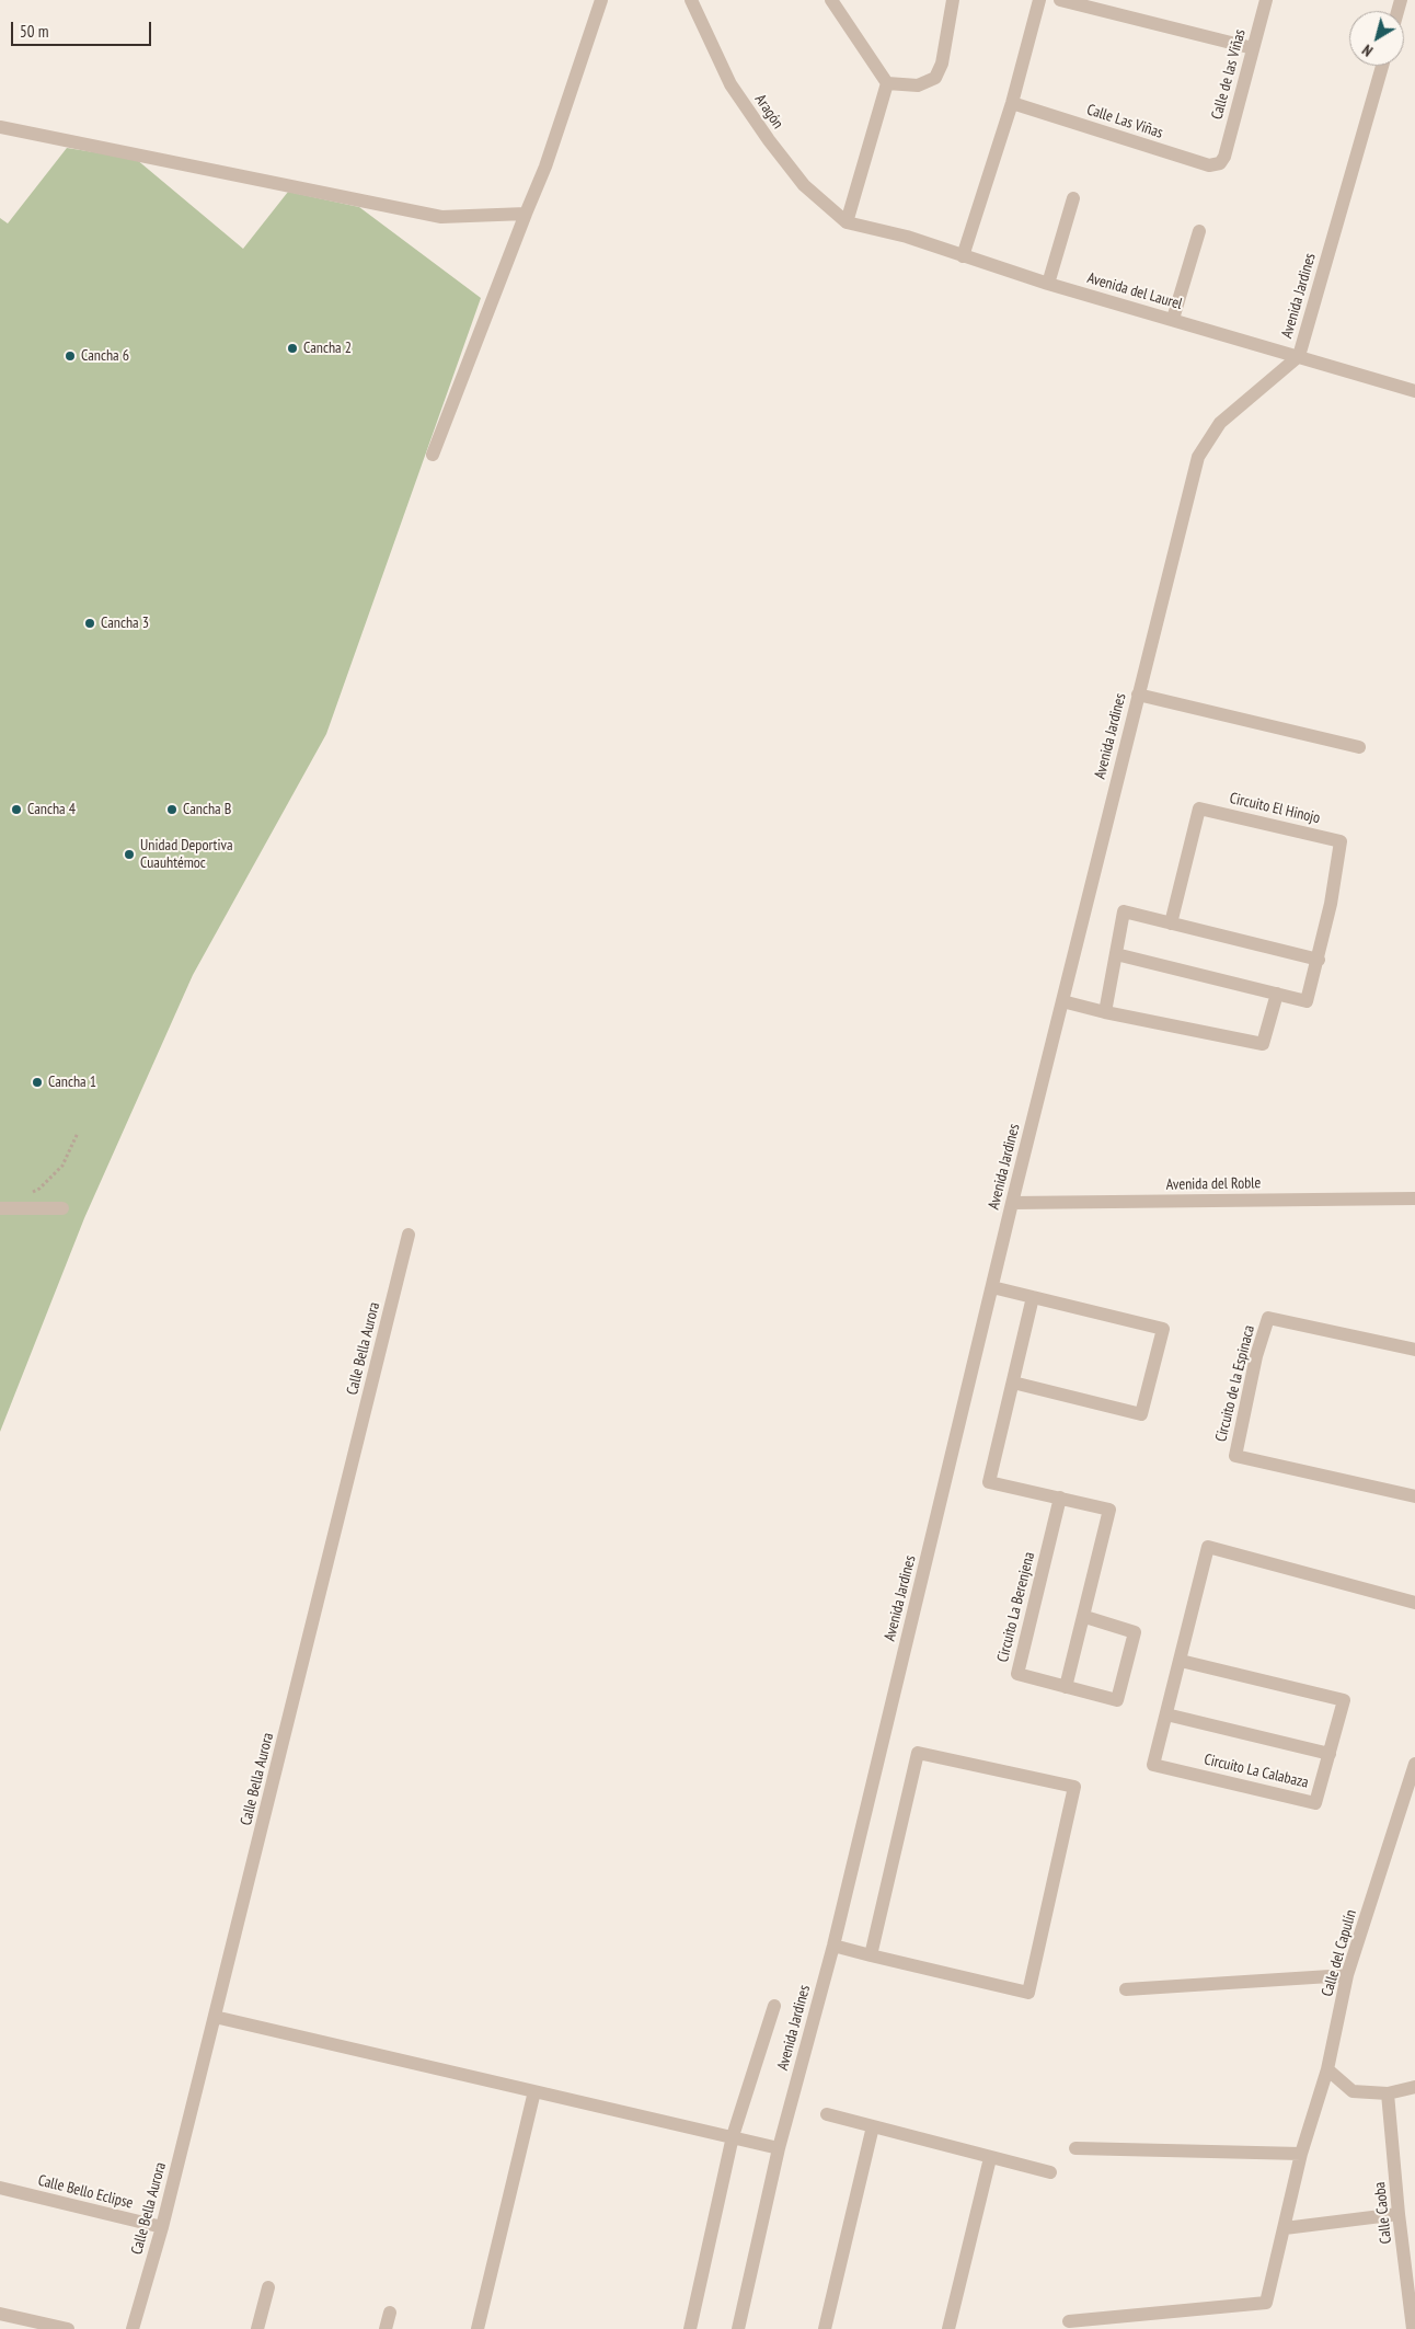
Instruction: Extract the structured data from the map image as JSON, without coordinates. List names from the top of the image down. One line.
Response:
{"streets":{"street":["Calle de las Viñas","Aragón","Calle Las Viñas","Avenida del Laurel","Avenida Jardines","Circuito El Hinojo","Avenida del Roble","Calle Bella Aurora","Circuito de la Espinaca","Circuito La Berenjena","Circuito La Calabaza","Calle del Capulín","Calle Bello Eclipse","Calle Caoba"]},"crossings":[["Calle de las Viñas","Calle Las Viñas"],["Aragón","Avenida del Laurel"],["Avenida del Laurel","Avenida Jardines"],["Avenida Jardines","Avenida del Roble"],["Calle Bella Aurora","Calle Bello Eclipse"]],"places":["Cancha 2","Cancha 6","Cancha 3","Cancha 4","Cancha B","Unidad Deportiva Cuauhtémoc","Cancha 1"],"scale_bar":"50 m","north":"bottom left"}
